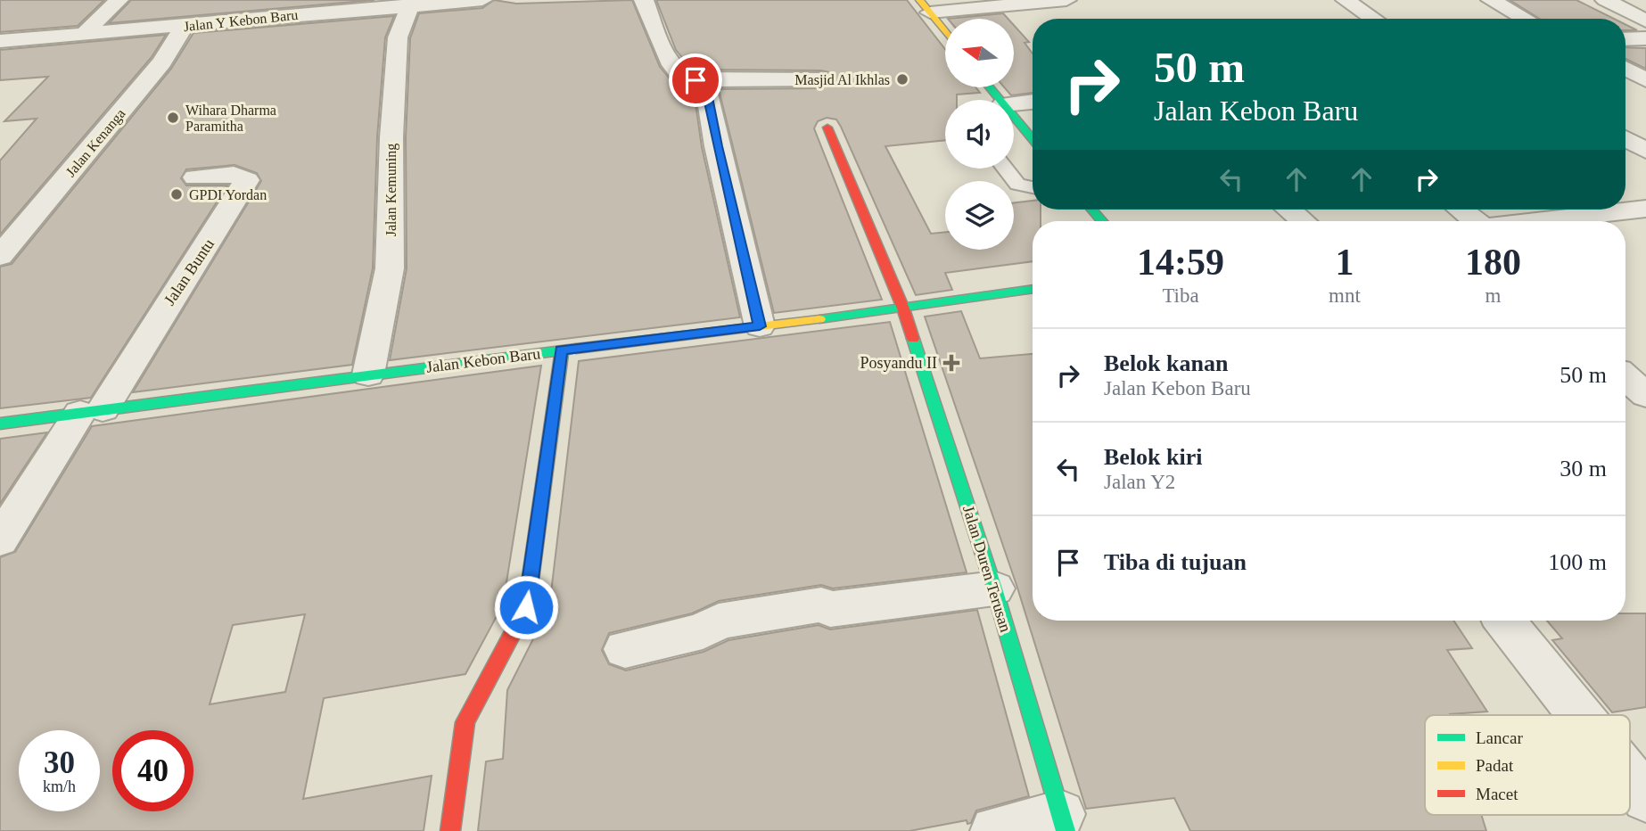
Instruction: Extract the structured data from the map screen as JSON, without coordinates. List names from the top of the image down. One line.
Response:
{"streets":{"street":["Jalan Y Kebon Baru","Jalan Kenanga","Jalan Kemuning","Jalan Buntu","Jalan Kebon Baru","Jalan Duren Terusan"]},"crossings":[["Jalan Y Kebon Baru","Jalan Kenanga"],["Jalan Y Kebon Baru","Jalan Kemuning"],["Jalan Kemuning","Jalan Kebon Baru"],["Jalan Buntu","Jalan Kebon Baru"],["Jalan Kebon Baru","Jalan Duren Terusan"]],"places":{"other":["Masjid Al Ikhlas","Wihara Dharma Paramitha","GPDI Yordan"],"health":["Posyandu II"]},"legend":["Lancar","Padat","Macet"],"north":"left","page":{"turn":["50 m","Jalan Kebon Baru"],"eta":["14:59","Tiba","1","mnt","180","m"],"list":[{"name":"Belok kanan","note":"Jalan Kebon Baru","value":"50 m"},{"name":"Belok kiri","note":"Jalan Y2","value":"30 m"},{"name":"Tiba di tujuan","value":"100 m"}],"speed":"30 km/h","limit":"40"}}
